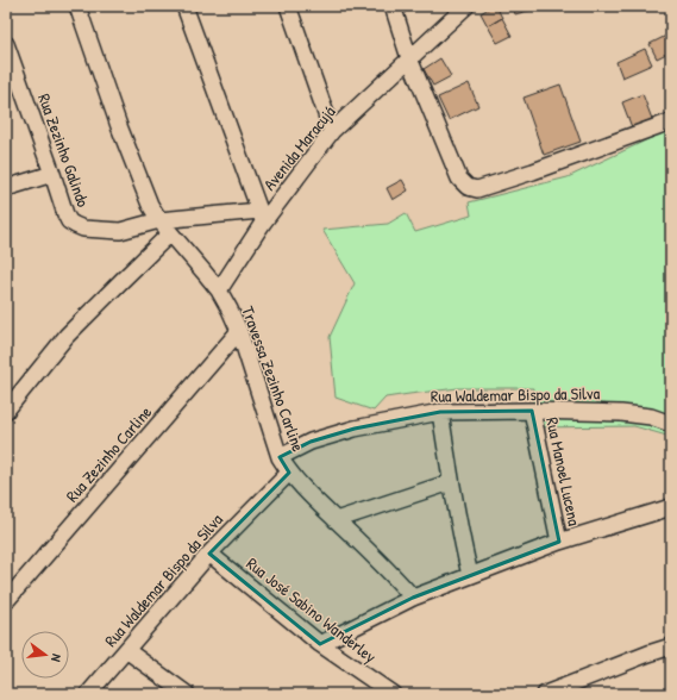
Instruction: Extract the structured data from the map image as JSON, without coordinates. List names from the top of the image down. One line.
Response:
{"streets":{"street":["Avenida Maracujá","Rua Zezinho Galindo","Travessa Zezinho Carline","Rua Waldemar Bispo da Silva","Rua Zezinho Carline","Rua Manoel Lucena","Rua José Sabino Wanderley"]},"crossings":[["Avenida Maracujá","Rua Zezinho Galindo"],["Avenida Maracujá","Travessa Zezinho Carline"],["Rua Zezinho Galindo","Travessa Zezinho Carline"],["Travessa Zezinho Carline","Rua Waldemar Bispo da Silva"],["Travessa Zezinho Carline","Rua Zezinho Carline"],["Rua Waldemar Bispo da Silva","Rua Manoel Lucena"],["Rua Waldemar Bispo da Silva","Rua José Sabino Wanderley"]],"north":"right"}
